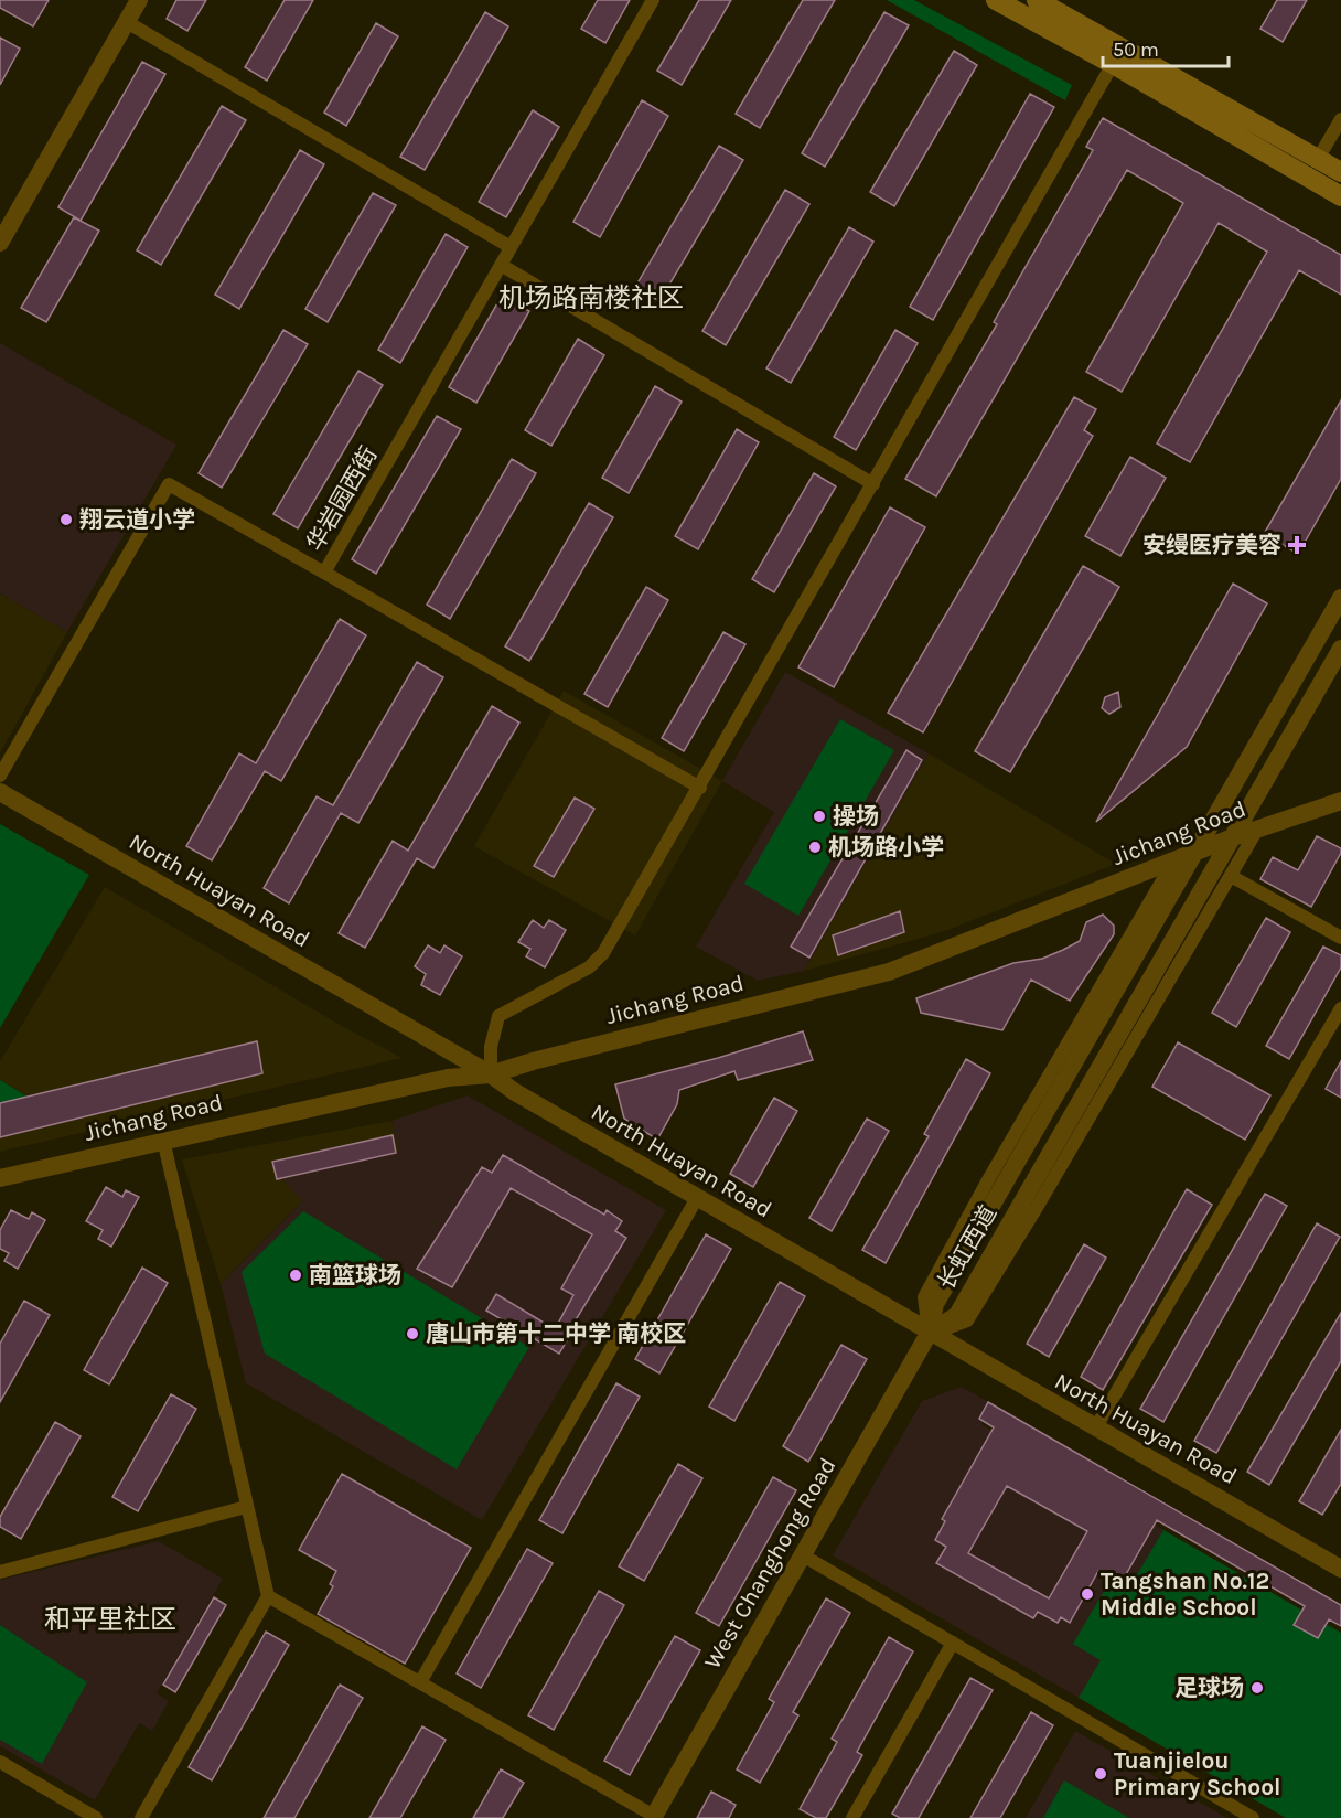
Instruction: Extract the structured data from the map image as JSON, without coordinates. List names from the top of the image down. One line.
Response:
{"streets":{"street":["华岩园西街","Jichang Road","North Huayan Road","长虹西道","West Changhong Road"]},"crossings":[["Jichang Road","North Huayan Road"],["Jichang Road","长虹西道"],["North Huayan Road","长虹西道"],["North Huayan Road","West Changhong Road"],["长虹西道","West Changhong Road"]],"districts":["机场路南楼社区","和平里社区"],"places":{"other":["翔云道小学","操场","机场路小学","南篮球场","唐山市第十二中学 南校区","Tangshan No.12 Middle School","足球场","Tuanjielou Primary School"],"health":["安缦医疗美容"]},"scale_bar":"50 m"}
